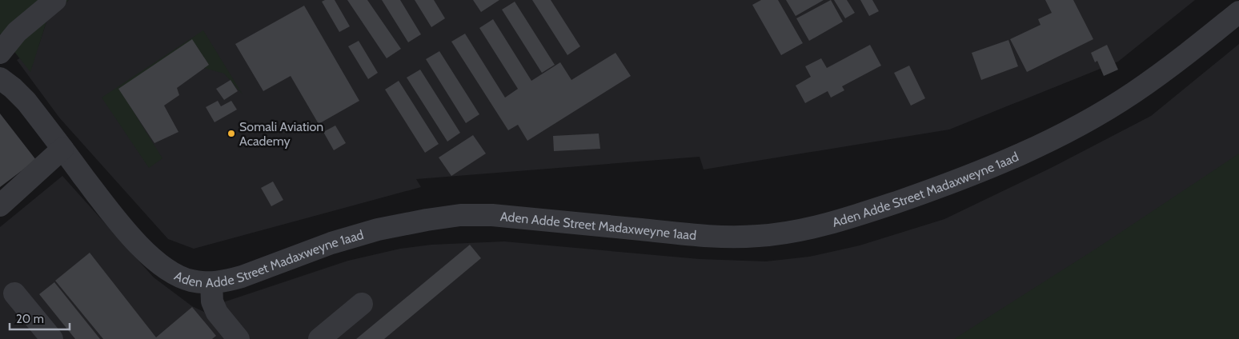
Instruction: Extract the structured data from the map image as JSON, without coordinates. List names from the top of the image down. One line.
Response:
{"streets":{"street":["Aden Adde Street Madaxweyne 1aad"]},"places":["Somali Aviation Academy"],"scale_bar":"20 m"}
